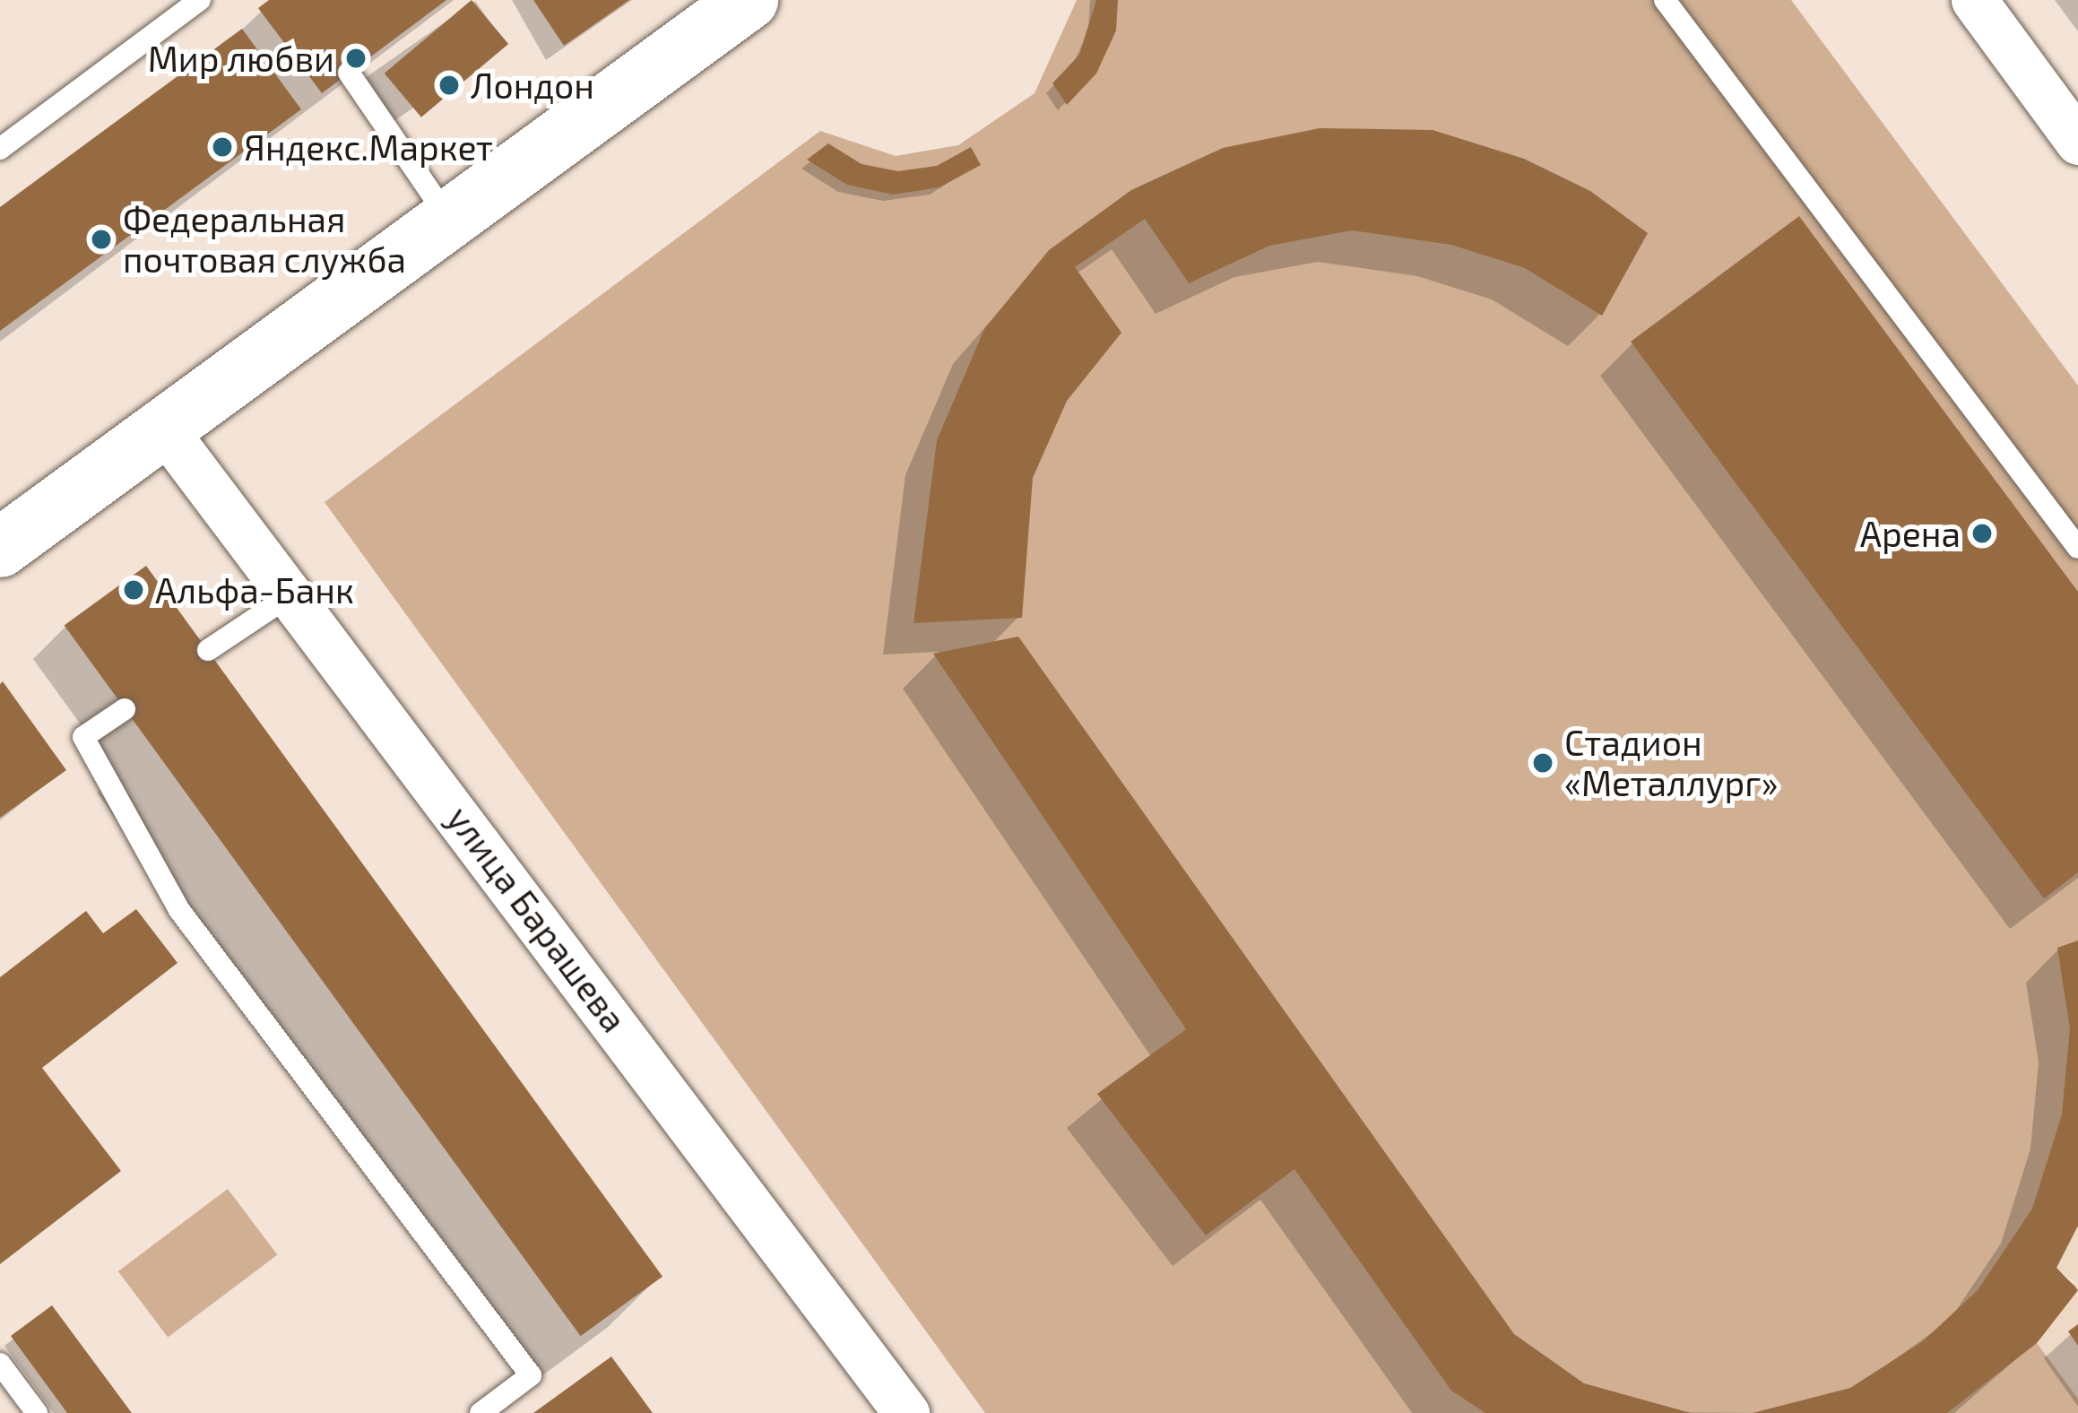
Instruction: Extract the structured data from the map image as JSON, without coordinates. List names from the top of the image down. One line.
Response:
{"streets":{"street":["улица Барашева"]},"places":["Мир любви","Лондон","Яндекс.Маркет","Федеральная почтовая служба","Арена","Альфа-Банк","Стадион «Металлург»"]}
